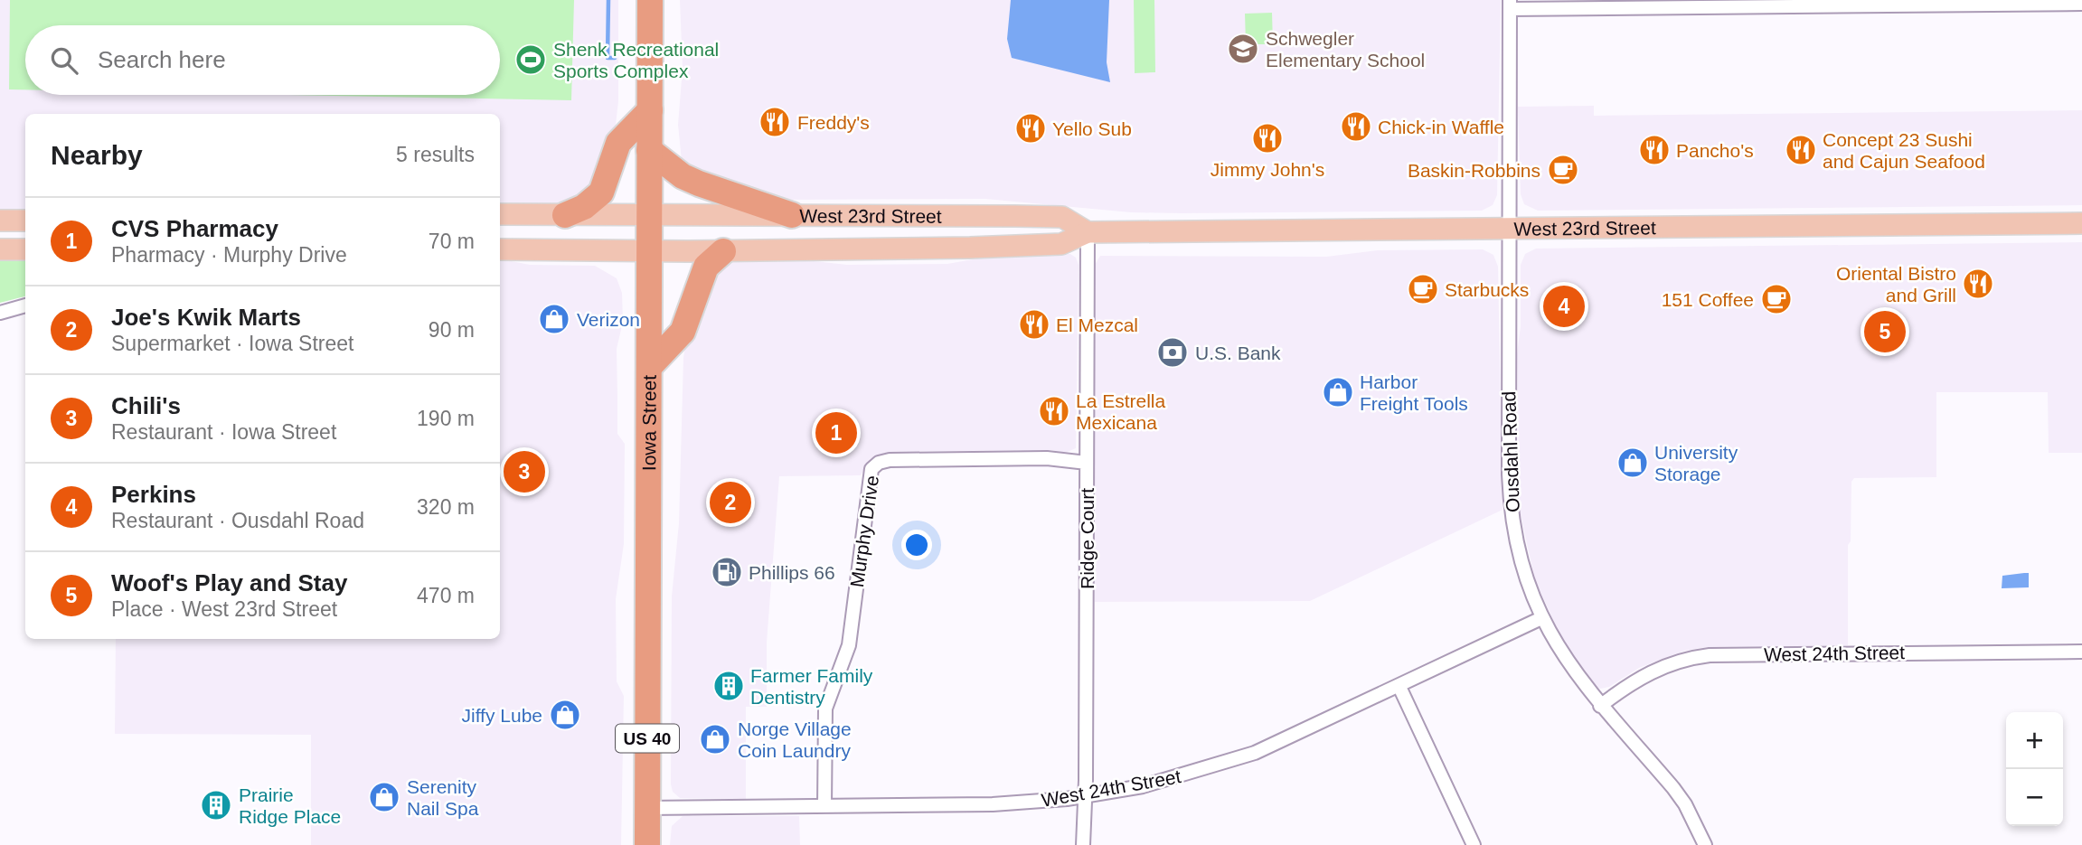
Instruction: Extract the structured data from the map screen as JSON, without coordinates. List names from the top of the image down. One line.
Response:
{"streets":{"highway":["Iowa Street","US 40"],"main road":["West 23rd Street"],"street":["Ousdahl Road","Murphy Drive","Ridge Court","West 24th Street"]},"crossings":[["West 23rd Street","Iowa Street"],["West 23rd Street","Ousdahl Road"],["West 23rd Street","Ridge Court"],["Iowa Street","West 24th Street"],["Ousdahl Road","West 24th Street"],["Murphy Drive","Ridge Court"],["Murphy Drive","West 24th Street"],["Ridge Court","West 24th Street"]],"places":{"school or university":["Schwegler Elementary School"],"sports":["Shenk Recreational Sports Complex"],"restaurant":["Freddy's","Chick-in Waffle","Yello Sub","Jimmy John's","Pancho's","Concept 23 Sushi and Cajun Seafood","Oriental Bistro and Grill","El Mezcal","La Estrella Mexicana"],"cafe":["Baskin-Robbins","Starbucks","151 Coffee"],"shop":["Verizon","Harbor Freight Tools","University Storage","Jiffy Lube","Norge Village Coin Laundry","Serenity Nail Spa"],"bank":["U.S. Bank"],"fuel station":["Phillips 66"],"building":["Farmer Family Dentistry","Prairie Ridge Place"]},"page":{"search":"Search here","heading":["Nearby","5 results"],"list":[{"mark":"1","name":"CVS Pharmacy","note":"Pharmacy · Murphy Drive","value":"70 m"},{"mark":"2","name":"Joe's Kwik Marts","note":"Supermarket · Iowa Street","value":"90 m"},{"mark":"3","name":"Chili's","note":"Restaurant · Iowa Street","value":"190 m"},{"mark":"4","name":"Perkins","note":"Restaurant · Ousdahl Road","value":"320 m"},{"mark":"5","name":"Woof's Play and Stay","note":"Place · West 23rd Street","value":"470 m"}],"pins":["4","5","1","3","2"],"map_buttons":["+","−"]}}
